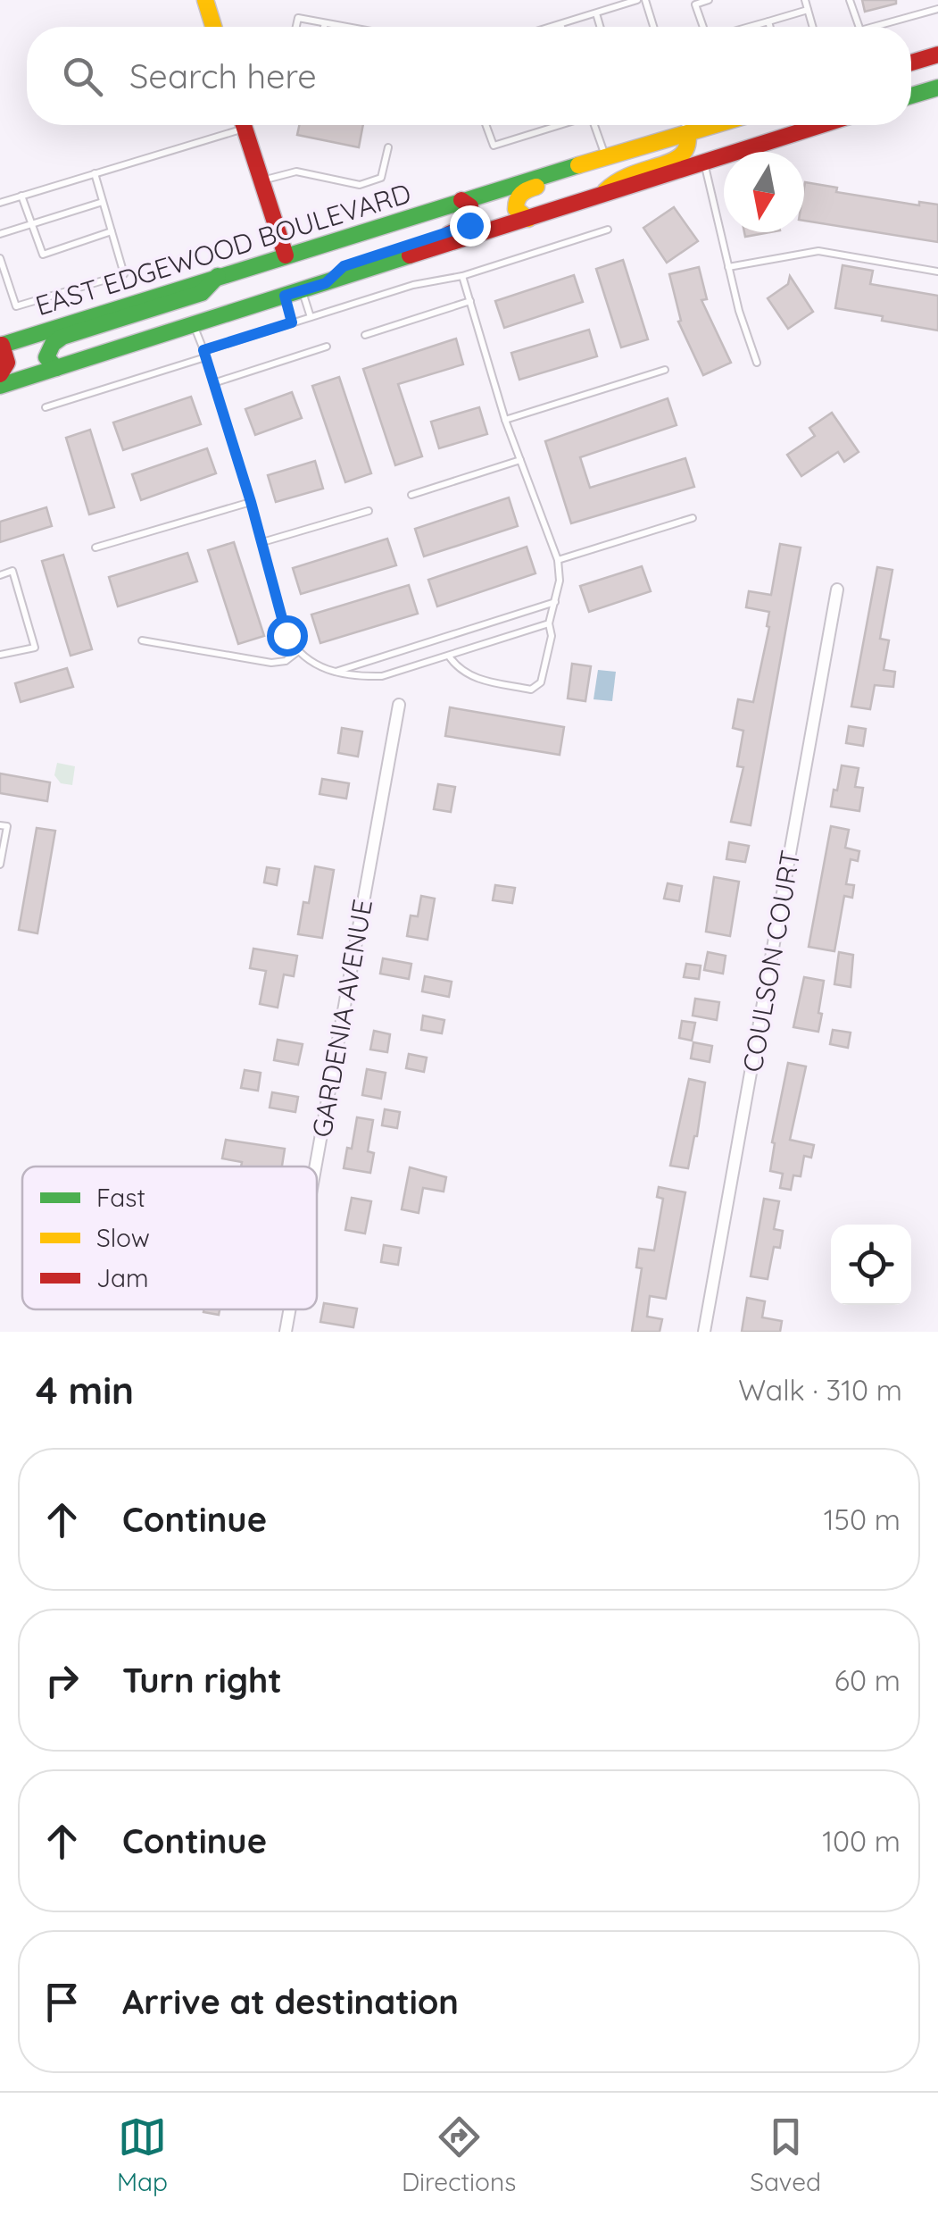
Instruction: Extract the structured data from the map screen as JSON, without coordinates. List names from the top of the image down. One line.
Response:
{"streets":{"street":["EAST EDGEWOOD BOULEVARD","COULSON COURT","GARDENIA AVENUE"]},"legend":["Fast","Slow","Jam"],"north":"bottom","page":{"search":"Search here","heading":["4 min","Walk · 310 m"],"list":[["Continue","150 m"],["Turn right","60 m"],["Continue","100 m"],"Arrive at destination"],"nav":["Map","Directions","Saved"]}}
